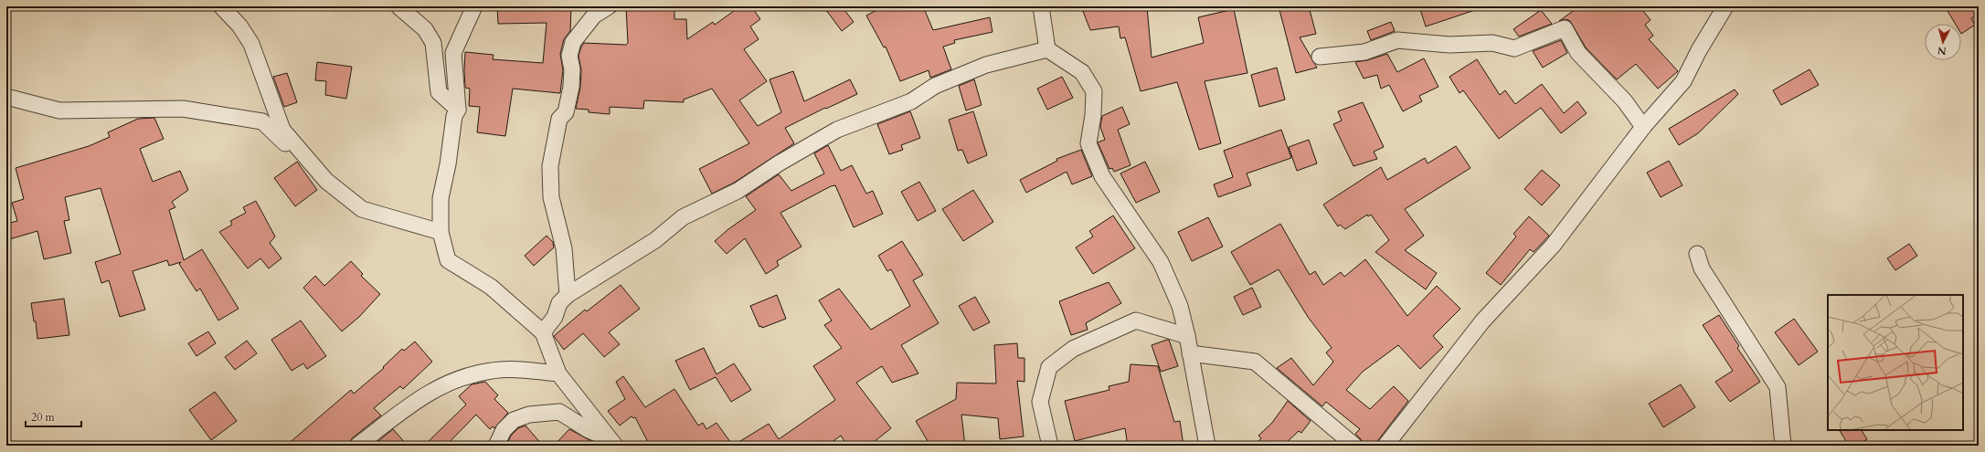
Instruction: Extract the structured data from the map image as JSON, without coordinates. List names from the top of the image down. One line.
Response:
{"scale_bar":"20 m","north":"bottom"}
